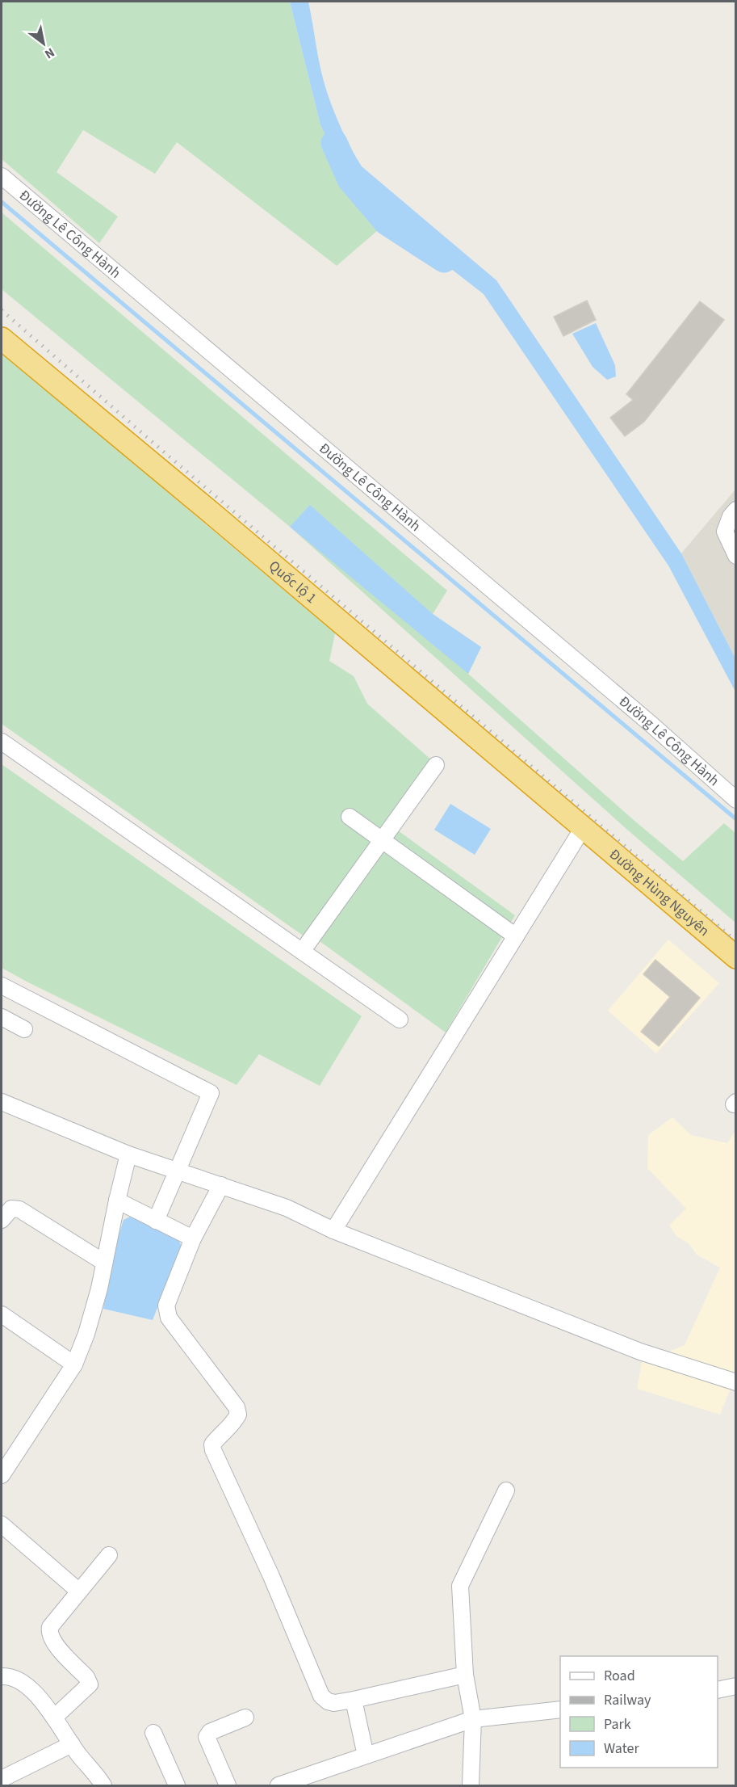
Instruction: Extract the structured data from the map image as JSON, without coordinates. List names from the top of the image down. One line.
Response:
{"streets":{"highway":["Quốc lộ 1","Đường Hùng Nguyên"],"street":["Đường Lê Công Hành"]},"crossings":[["Quốc lộ 1","Đường Hùng Nguyên"]],"legend":["Road","Railway","Park","Water"],"north":"bottom right"}
